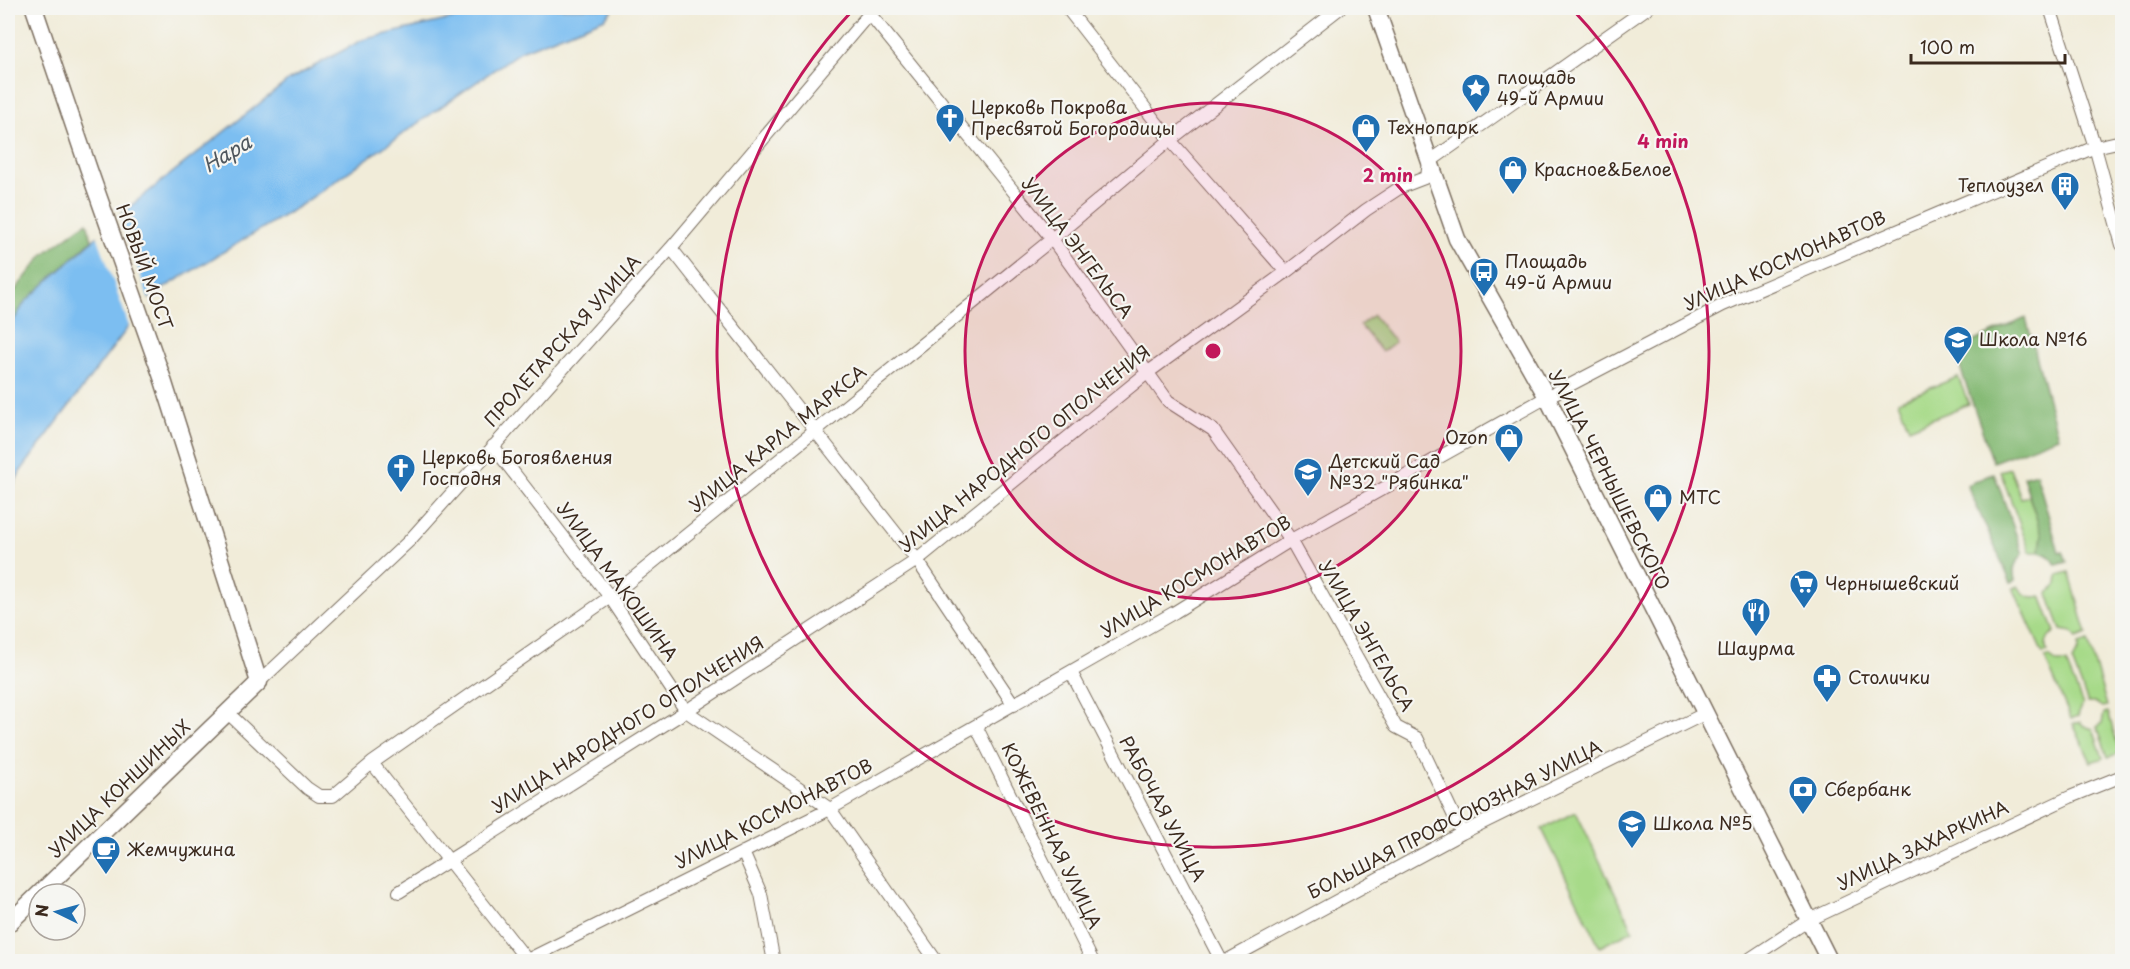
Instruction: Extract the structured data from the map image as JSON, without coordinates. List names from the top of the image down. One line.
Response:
{"streets":{"main road":["НОВЫЙ МОСТ","УЛИЦА ЧЕРНЫШЕВСКОГО","УЛИЦА КОНШИНЫХ"],"street":["УЛИЦА ЭНГЕЛЬСА","УЛИЦА КОСМОНАВТОВ","ПРОЛЕТАРСКАЯ УЛИЦА","УЛИЦА КАРЛА МАРКСА","УЛИЦА НАРОДНОГО ОПОЛЧЕНИЯ","УЛИЦА МАКОШИНА","РАБОЧАЯ УЛИЦА","БОЛЬШАЯ ПРОФСОЮЗНАЯ УЛИЦА","КОЖЕВЕННАЯ УЛИЦА","УЛИЦА ЗАХАРКИНА"]},"crossings":[["УЛИЦА ЭНГЕЛЬСА","УЛИЦА КОСМОНАВТОВ"],["УЛИЦА ЭНГЕЛЬСА","ПРОЛЕТАРСКАЯ УЛИЦА"],["УЛИЦА ЭНГЕЛЬСА","УЛИЦА КАРЛА МАРКСА"],["УЛИЦА ЭНГЕЛЬСА","УЛИЦА НАРОДНОГО ОПОЛЧЕНИЯ"],["УЛИЦА ЭНГЕЛЬСА","БОЛЬШАЯ ПРОФСОЮЗНАЯ УЛИЦА"],["УЛИЦА КОСМОНАВТОВ","УЛИЦА ЧЕРНЫШЕВСКОГО"],["УЛИЦА КОСМОНАВТОВ","УЛИЦА МАКОШИНА"],["УЛИЦА КОСМОНАВТОВ","РАБОЧАЯ УЛИЦА"],["УЛИЦА КОСМОНАВТОВ","КОЖЕВЕННАЯ УЛИЦА"],["НОВЫЙ МОСТ","ПРОЛЕТАРСКАЯ УЛИЦА"],["НОВЫЙ МОСТ","УЛИЦА КОНШИНЫХ"],["ПРОЛЕТАРСКАЯ УЛИЦА","УЛИЦА МАКОШИНА"],["ПРОЛЕТАРСКАЯ УЛИЦА","УЛИЦА КОНШИНЫХ"],["УЛИЦА КАРЛА МАРКСА","УЛИЦА МАКОШИНА"],["УЛИЦА КАРЛА МАРКСА","УЛИЦА КОНШИНЫХ"],["УЛИЦА НАРОДНОГО ОПОЛЧЕНИЯ","УЛИЦА ЧЕРНЫШЕВСКОГО"],["УЛИЦА НАРОДНОГО ОПОЛЧЕНИЯ","УЛИЦА МАКОШИНА"],["УЛИЦА ЧЕРНЫШЕВСКОГО","БОЛЬШАЯ ПРОФСОЮЗНАЯ УЛИЦА"],["УЛИЦА ЧЕРНЫШЕВСКОГО","УЛИЦА ЗАХАРКИНА"],["РАБОЧАЯ УЛИЦА","БОЛЬШАЯ ПРОФСОЮЗНАЯ УЛИЦА"]],"water":["Нара"],"places":{"place":["площадь 49-й Армии"],"church":["Церковь Покрова Пресвятой Богородицы","Церковь Богоявления Господня"],"shop":["Технопарк","Красное&Белое","Ozon","МТС"],"building":["Теплоузел"],"bus stop":["Площадь 49-й Армии"],"school or university":["Школа №16","Детский Сад №32 \"Рябинка\"","Школа №5"],"supermarket":["Чернышевский"],"restaurant":["Шаурма"],"pharmacy":["Столички"],"bank":["Сбербанк"],"cafe":["Жемчужина"]},"scale_bar":"100 m","north":"left","rings":["4 min","2 min"]}
